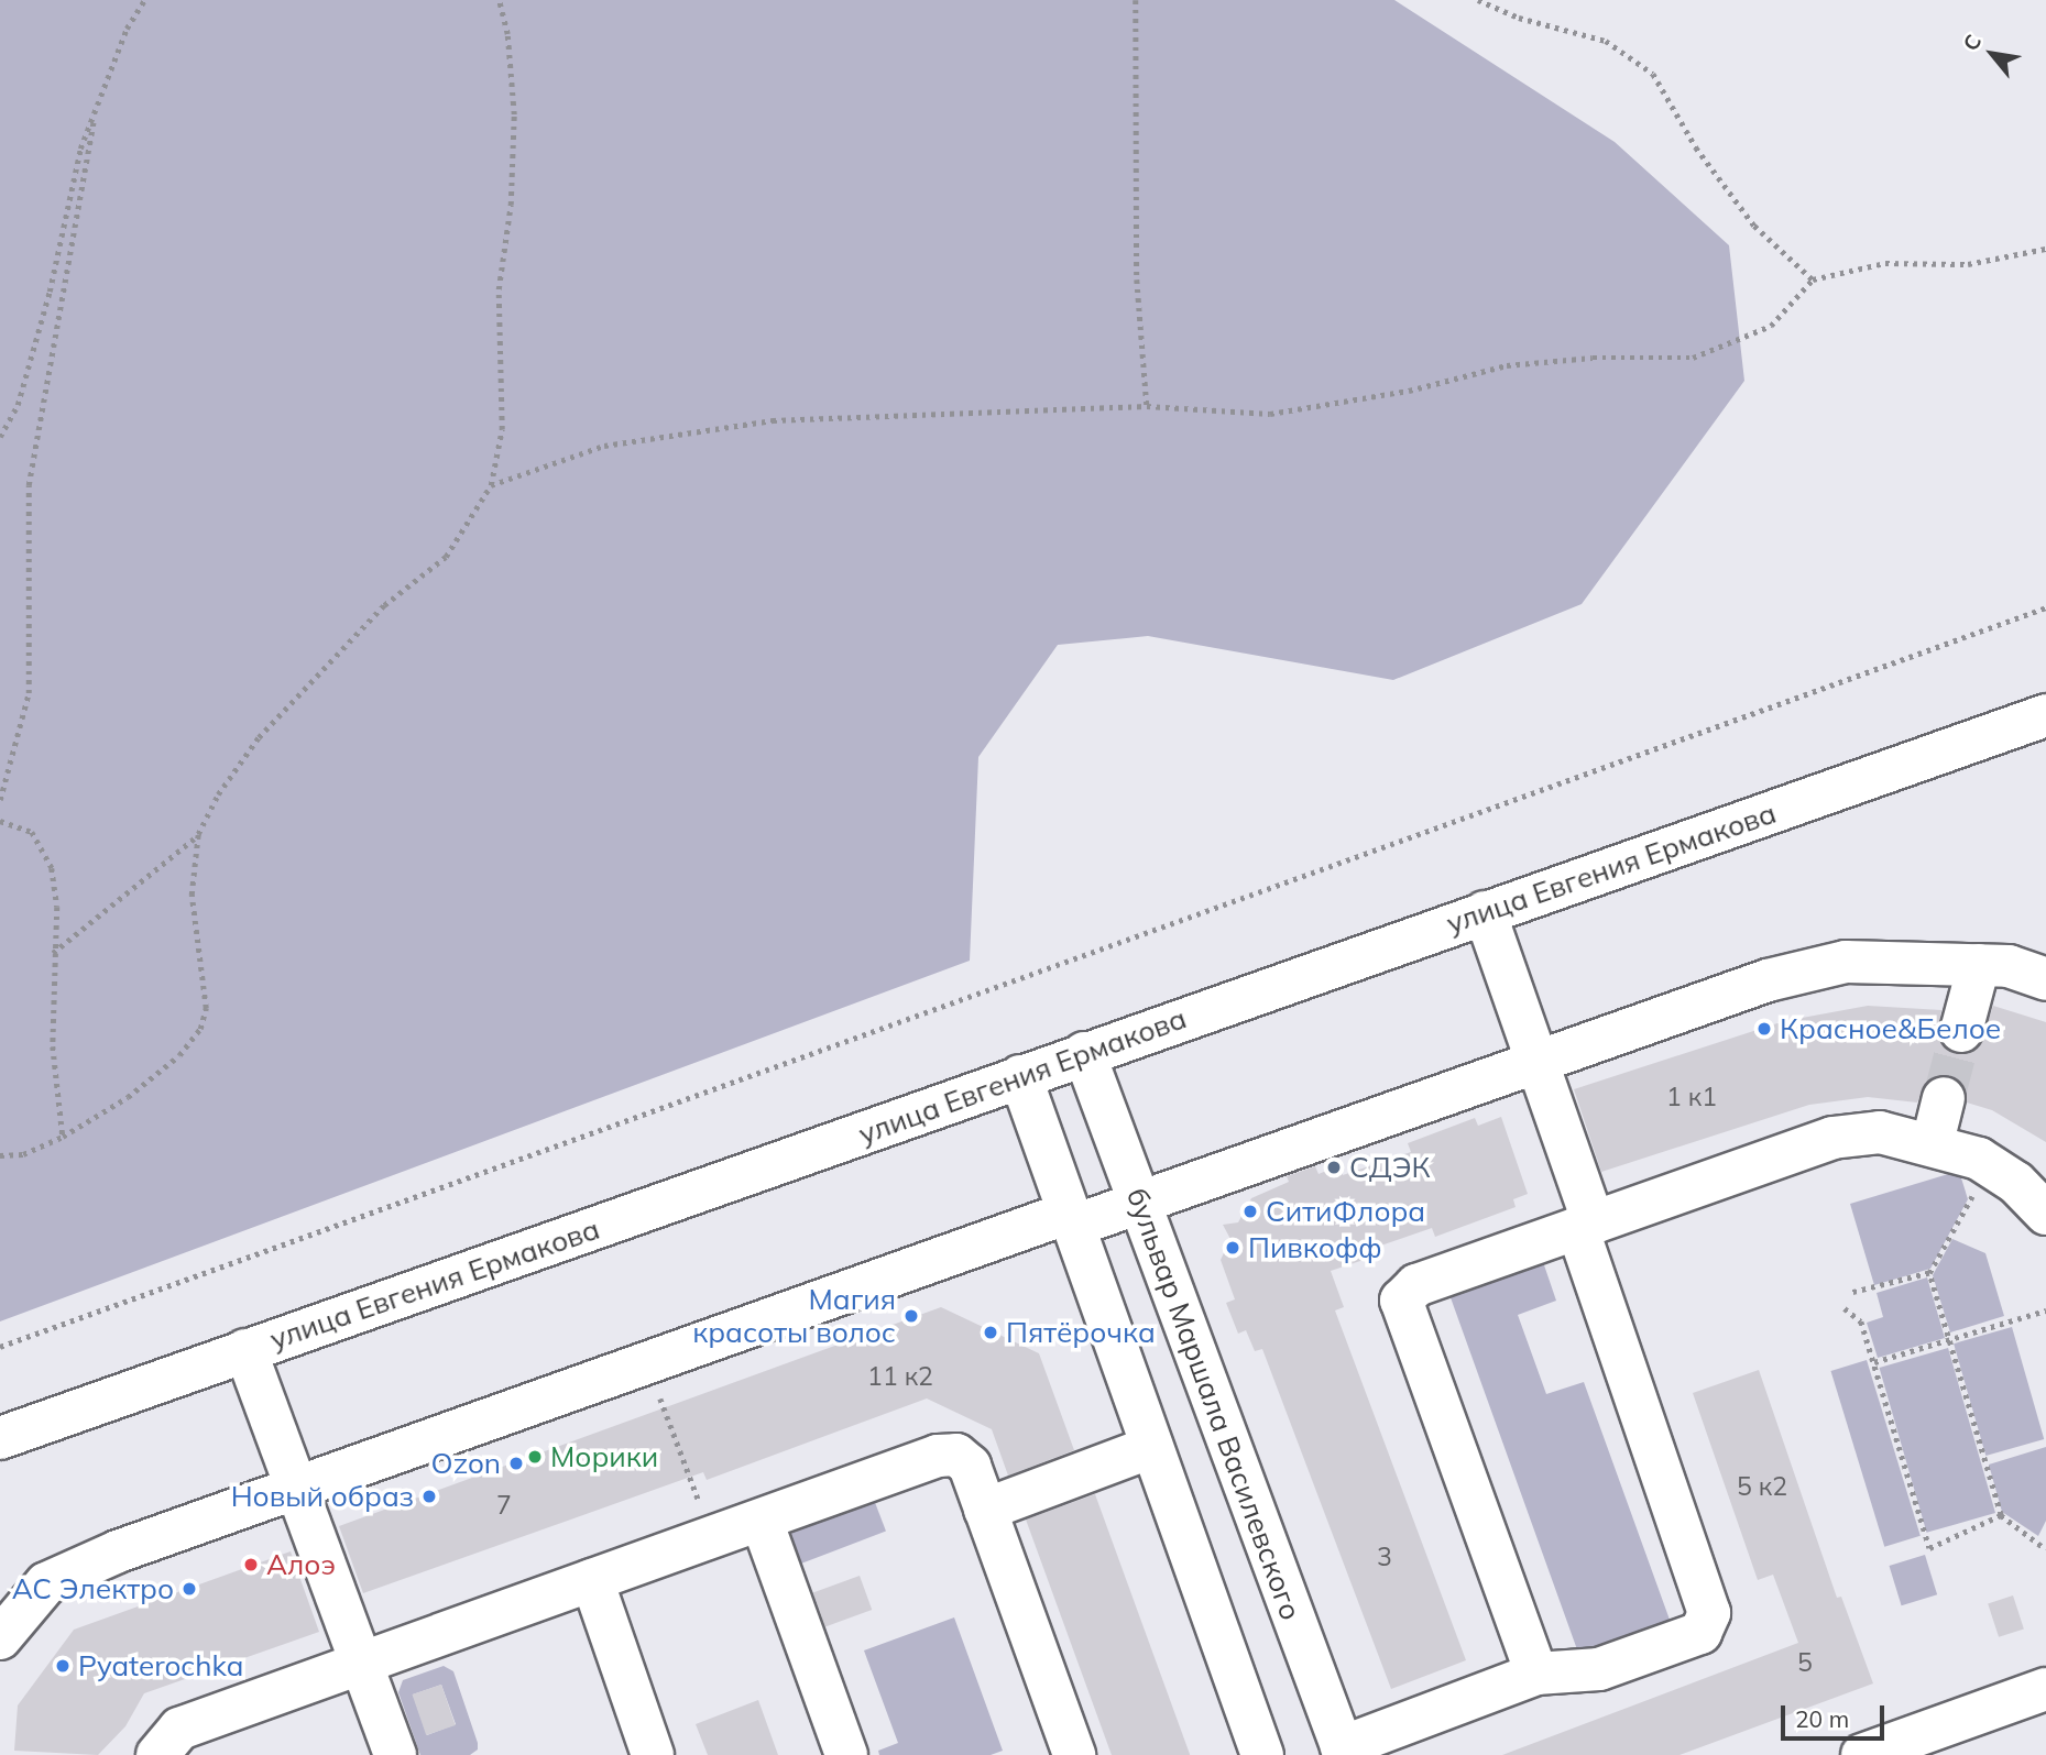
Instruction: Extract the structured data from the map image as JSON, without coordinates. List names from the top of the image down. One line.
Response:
{"streets":{"main road":["улица Евгения Ермакова","бульвар Маршала Василевского"]},"crossings":[["улица Евгения Ермакова","бульвар Маршала Василевского"]],"places":["Красное&Белое","СДЭК","СитиФлора","Пивкофф","Магия красоты волос","Пятёрочка","Морики","Ozon","Новый образ","Алоэ","АС Электро","Pyaterochka"],"house_numbers":["1 к1","11 к2","5 к2","7","3","5"],"scale_bar":"20 m","north":"top left"}
